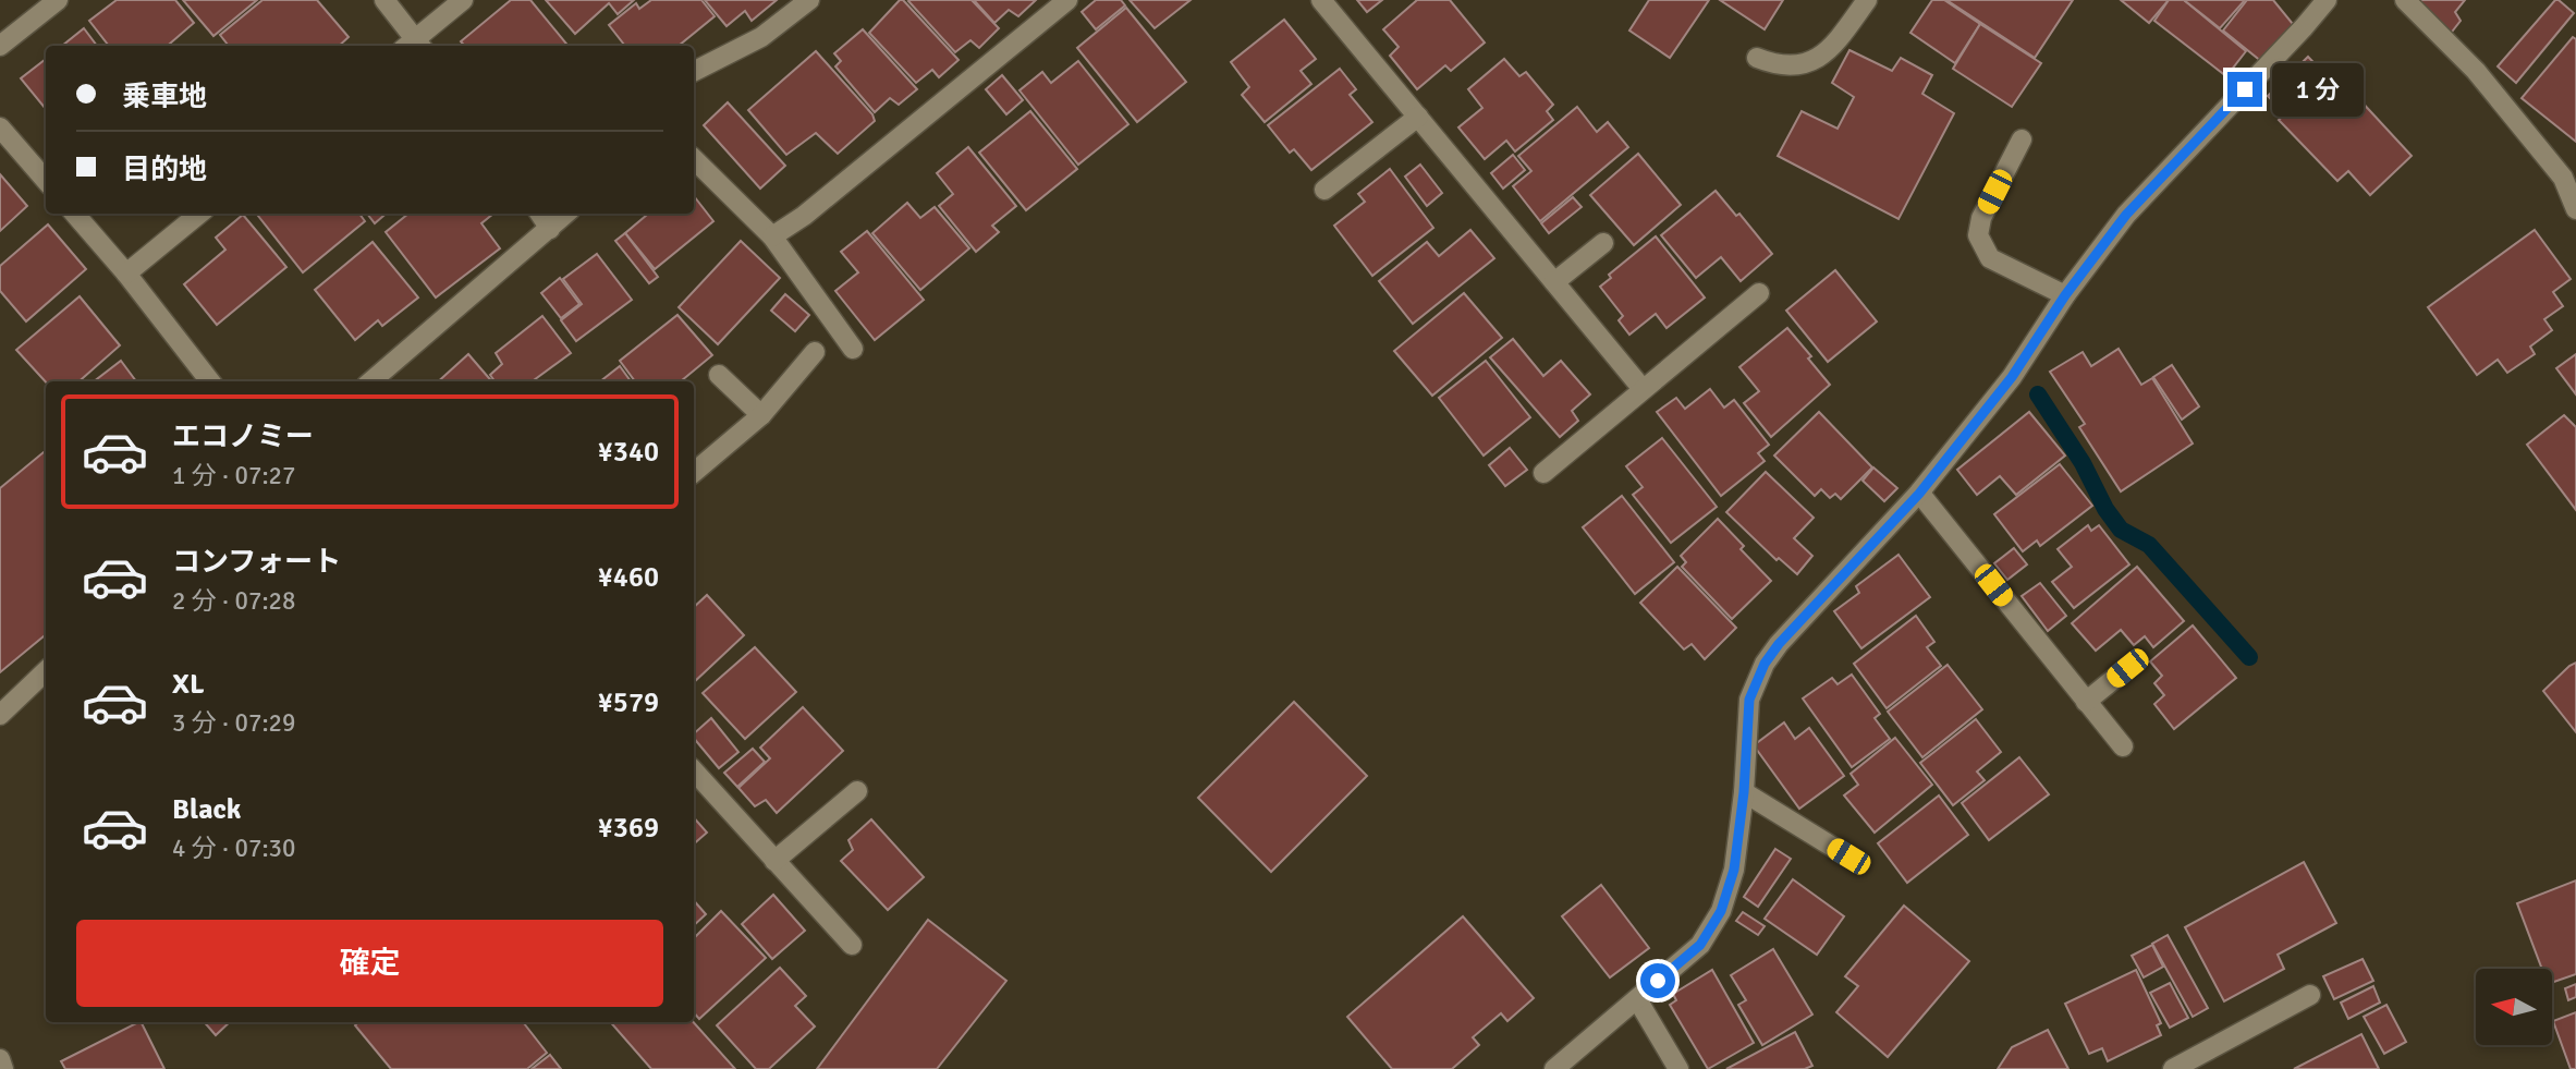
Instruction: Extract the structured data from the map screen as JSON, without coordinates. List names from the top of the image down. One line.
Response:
{"north":"left","page":{"banner":["乗車地","目的地"],"bubble":"1 分","list":[{"name":"エコノミー","note":"1 分 · 07:27","value":"¥340"},{"name":"コンフォート","note":"2 分 · 07:28","value":"¥460"},{"name":"XL","note":"3 分 · 07:29","value":"¥579"},{"name":"Black","note":"4 分 · 07:30","value":"¥369"}],"buttons":"確定"}}
